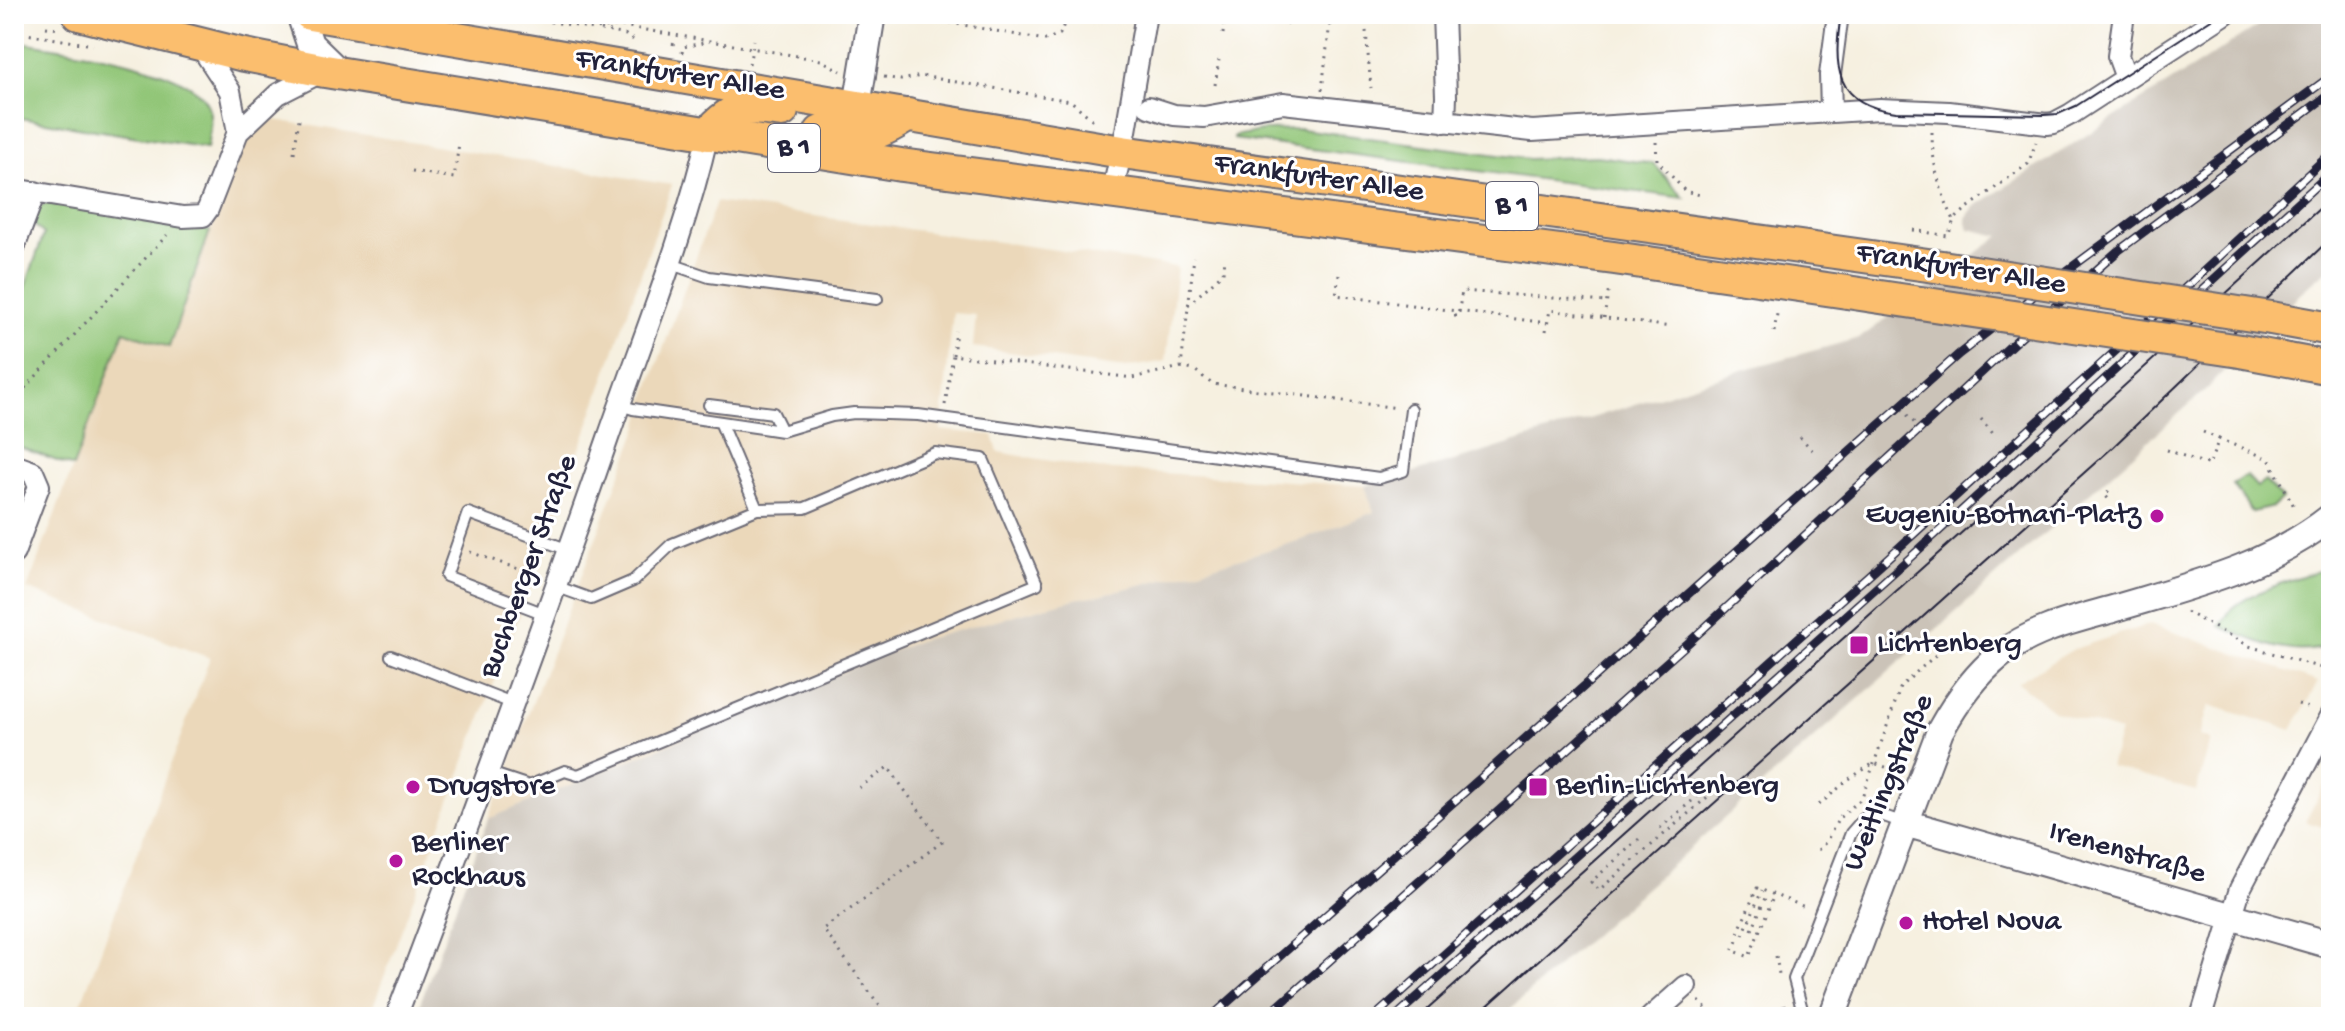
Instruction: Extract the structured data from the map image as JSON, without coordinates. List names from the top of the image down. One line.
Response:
{"streets":{"main road":["Frankfurter Allee","B 1"],"street":["Buchberger Straße","Weitlingstraße","Irenenstraße"]},"crossings":[["Frankfurter Allee","Buchberger Straße"],["Weitlingstraße","Irenenstraße"]],"places":{"other":["Eugeniu-Botnari-Platz","Drugstore","Berliner Rockhaus","Hotel Nova"],"transit":["Lichtenberg","Berlin-Lichtenberg"]}}
